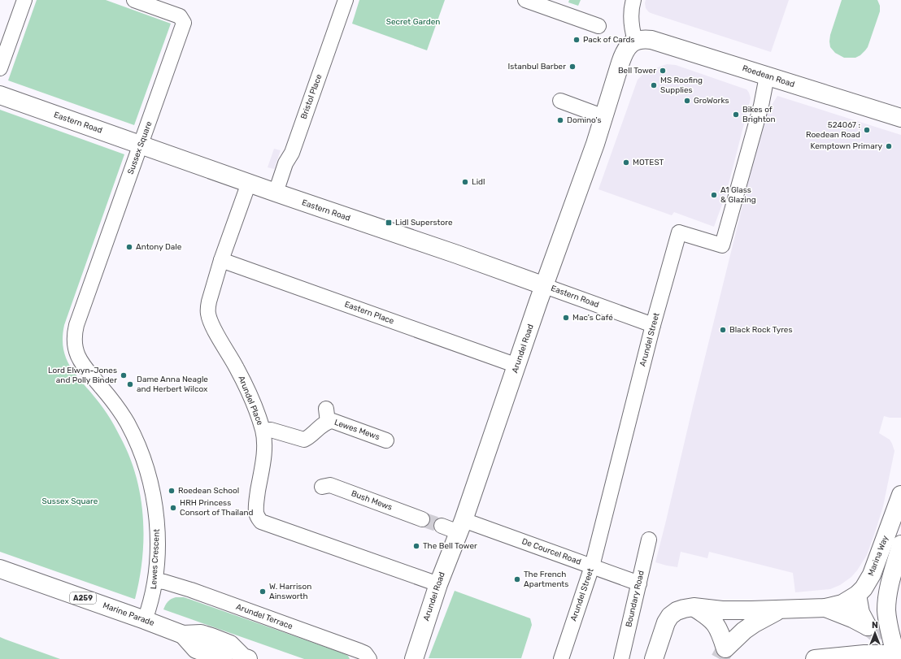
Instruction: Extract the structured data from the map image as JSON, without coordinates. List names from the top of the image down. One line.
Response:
{"streets":{"main road":["Roedean Road","Eastern Road","Arundel Road","Marina Way","A259","Marine Parade"],"street":["Bristol Place","Sussex Square","Eastern Place","Arundel Street","Arundel Place","Lewes Mews","Bush Mews","De Courcel Road","Lewes Crescent","Boundary Road","Arundel Terrace"]},"crossings":[["Roedean Road","Arundel Street"],["Roedean Road","Arundel Road"],["Bristol Place","Eastern Road"],["Eastern Road","Sussex Square"],["Eastern Road","Arundel Street"],["Eastern Road","Arundel Road"],["Eastern Road","Arundel Place"],["Sussex Square","Lewes Crescent"],["Eastern Place","Arundel Road"],["Eastern Place","Arundel Place"],["Arundel Street","De Courcel Road"],["Arundel Road","Arundel Place"],["Arundel Road","De Courcel Road"],["Arundel Place","Lewes Mews"],["De Courcel Road","Boundary Road"],["Lewes Crescent","Marine Parade"],["Lewes Crescent","Arundel Terrace"]],"parks":["Secret Garden","Sussex Square"],"places":{"other":["Pack of Cards","Istanbul Barber","Bell Tower","MS Roofing Supplies","GroWorks","Bikes of Brighton","Domino's","524067 : Roedean Road","Kemptown Primary","MOTEST","Lidl","A1 Glass & Glazing","Antony Dale","Mac's Café","Black Rock Tyres","Lord Elwyn-Jones and Polly Binder","Dame Anna Neagle and Herbert Wilcox","Roedean School","HRH Princess Consort of Thailand","The Bell Tower","The French Apartments","W. Harrison Ainsworth"],"transit":["Lidl Superstore"]},"north":"top"}
